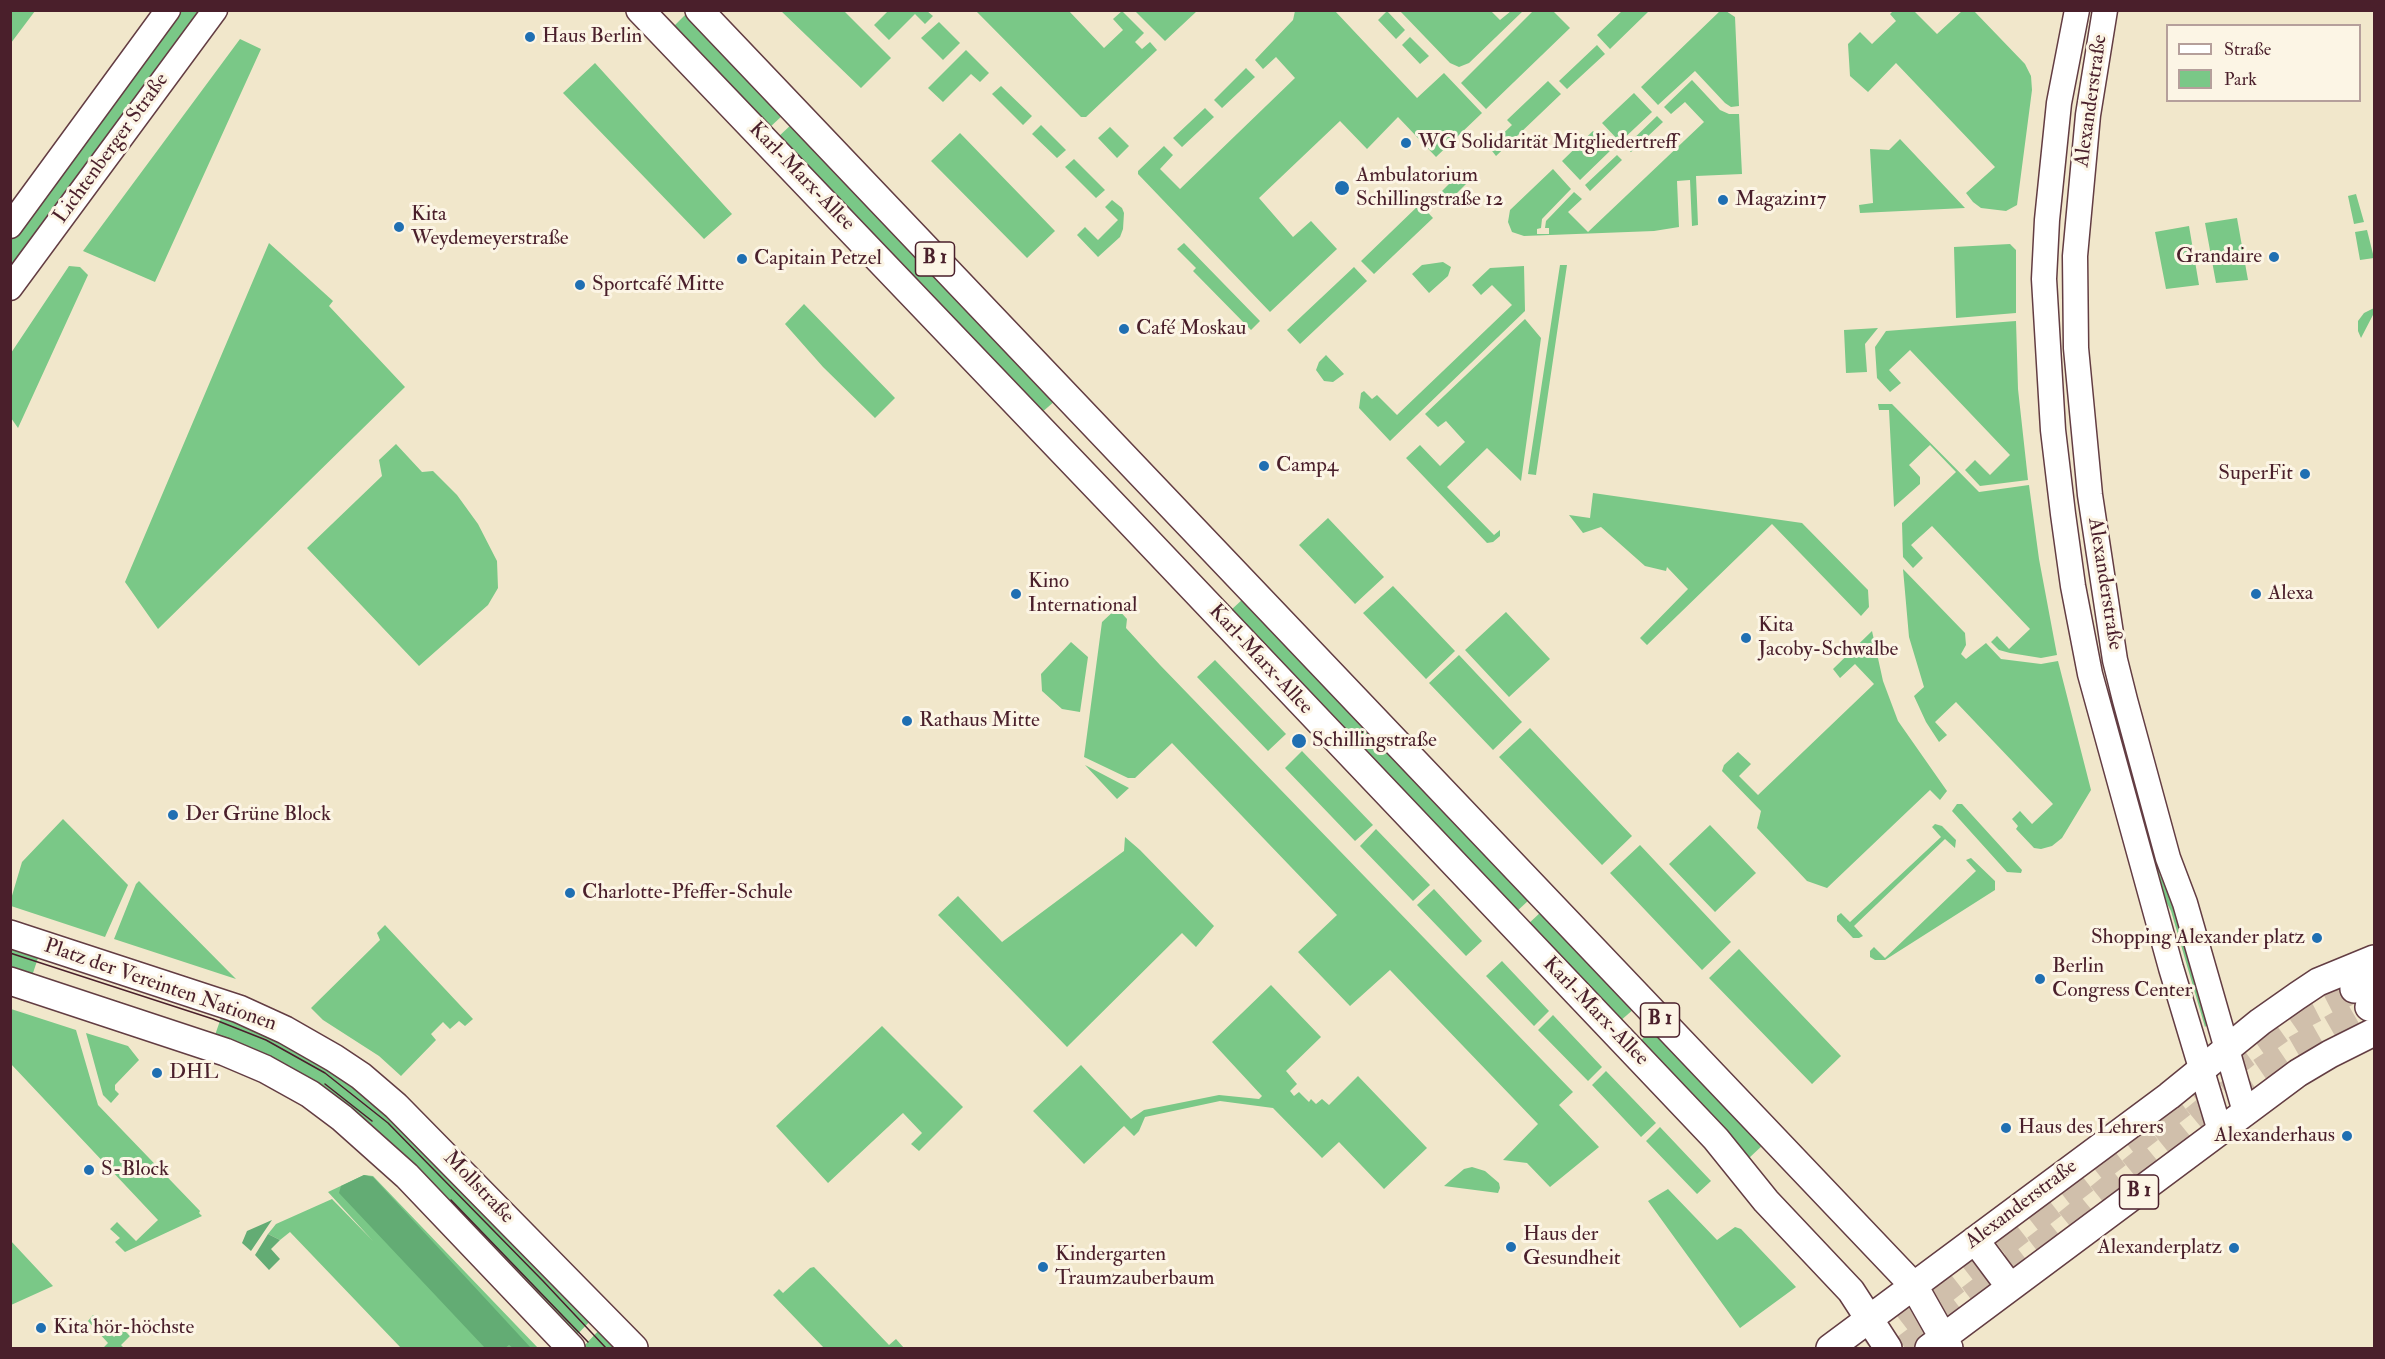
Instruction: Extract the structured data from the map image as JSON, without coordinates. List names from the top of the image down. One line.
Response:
{"streets":{"main road":["Alexanderstraße","Lichtenberger Straße","Karl-Marx-Allee","B 1","Platz der Vereinten Nationen","Mollstraße"]},"crossings":[["Alexanderstraße","Karl-Marx-Allee"],["Alexanderstraße","B 1"],["Karl-Marx-Allee","B 1"],["Platz der Vereinten Nationen","Mollstraße"]],"places":["Haus Berlin","WG Solidarität Mitgliedertreff","Ambulatorium Schillingstraße 12","Magazin17","Kita Weydemeyerstraße","Grandaire","Capitain Petzel","Sportcafé Mitte","Café Moskau","Camp4","SuperFit","Kino International","Alexa","Kita Jacoby-Schwalbe","Rathaus Mitte","Schillingstraße","Der Grüne Block","Charlotte-Pfeffer-Schule","Shopping Alexander platz","Berlin Congress Center","DHL","Haus des Lehrers","Alexanderhaus","S-Block","Haus der Gesundheit","Alexanderplatz","Kindergarten Traumzauberbaum","Kita hör-höchste"],"legend":["Straße","Park"]}
